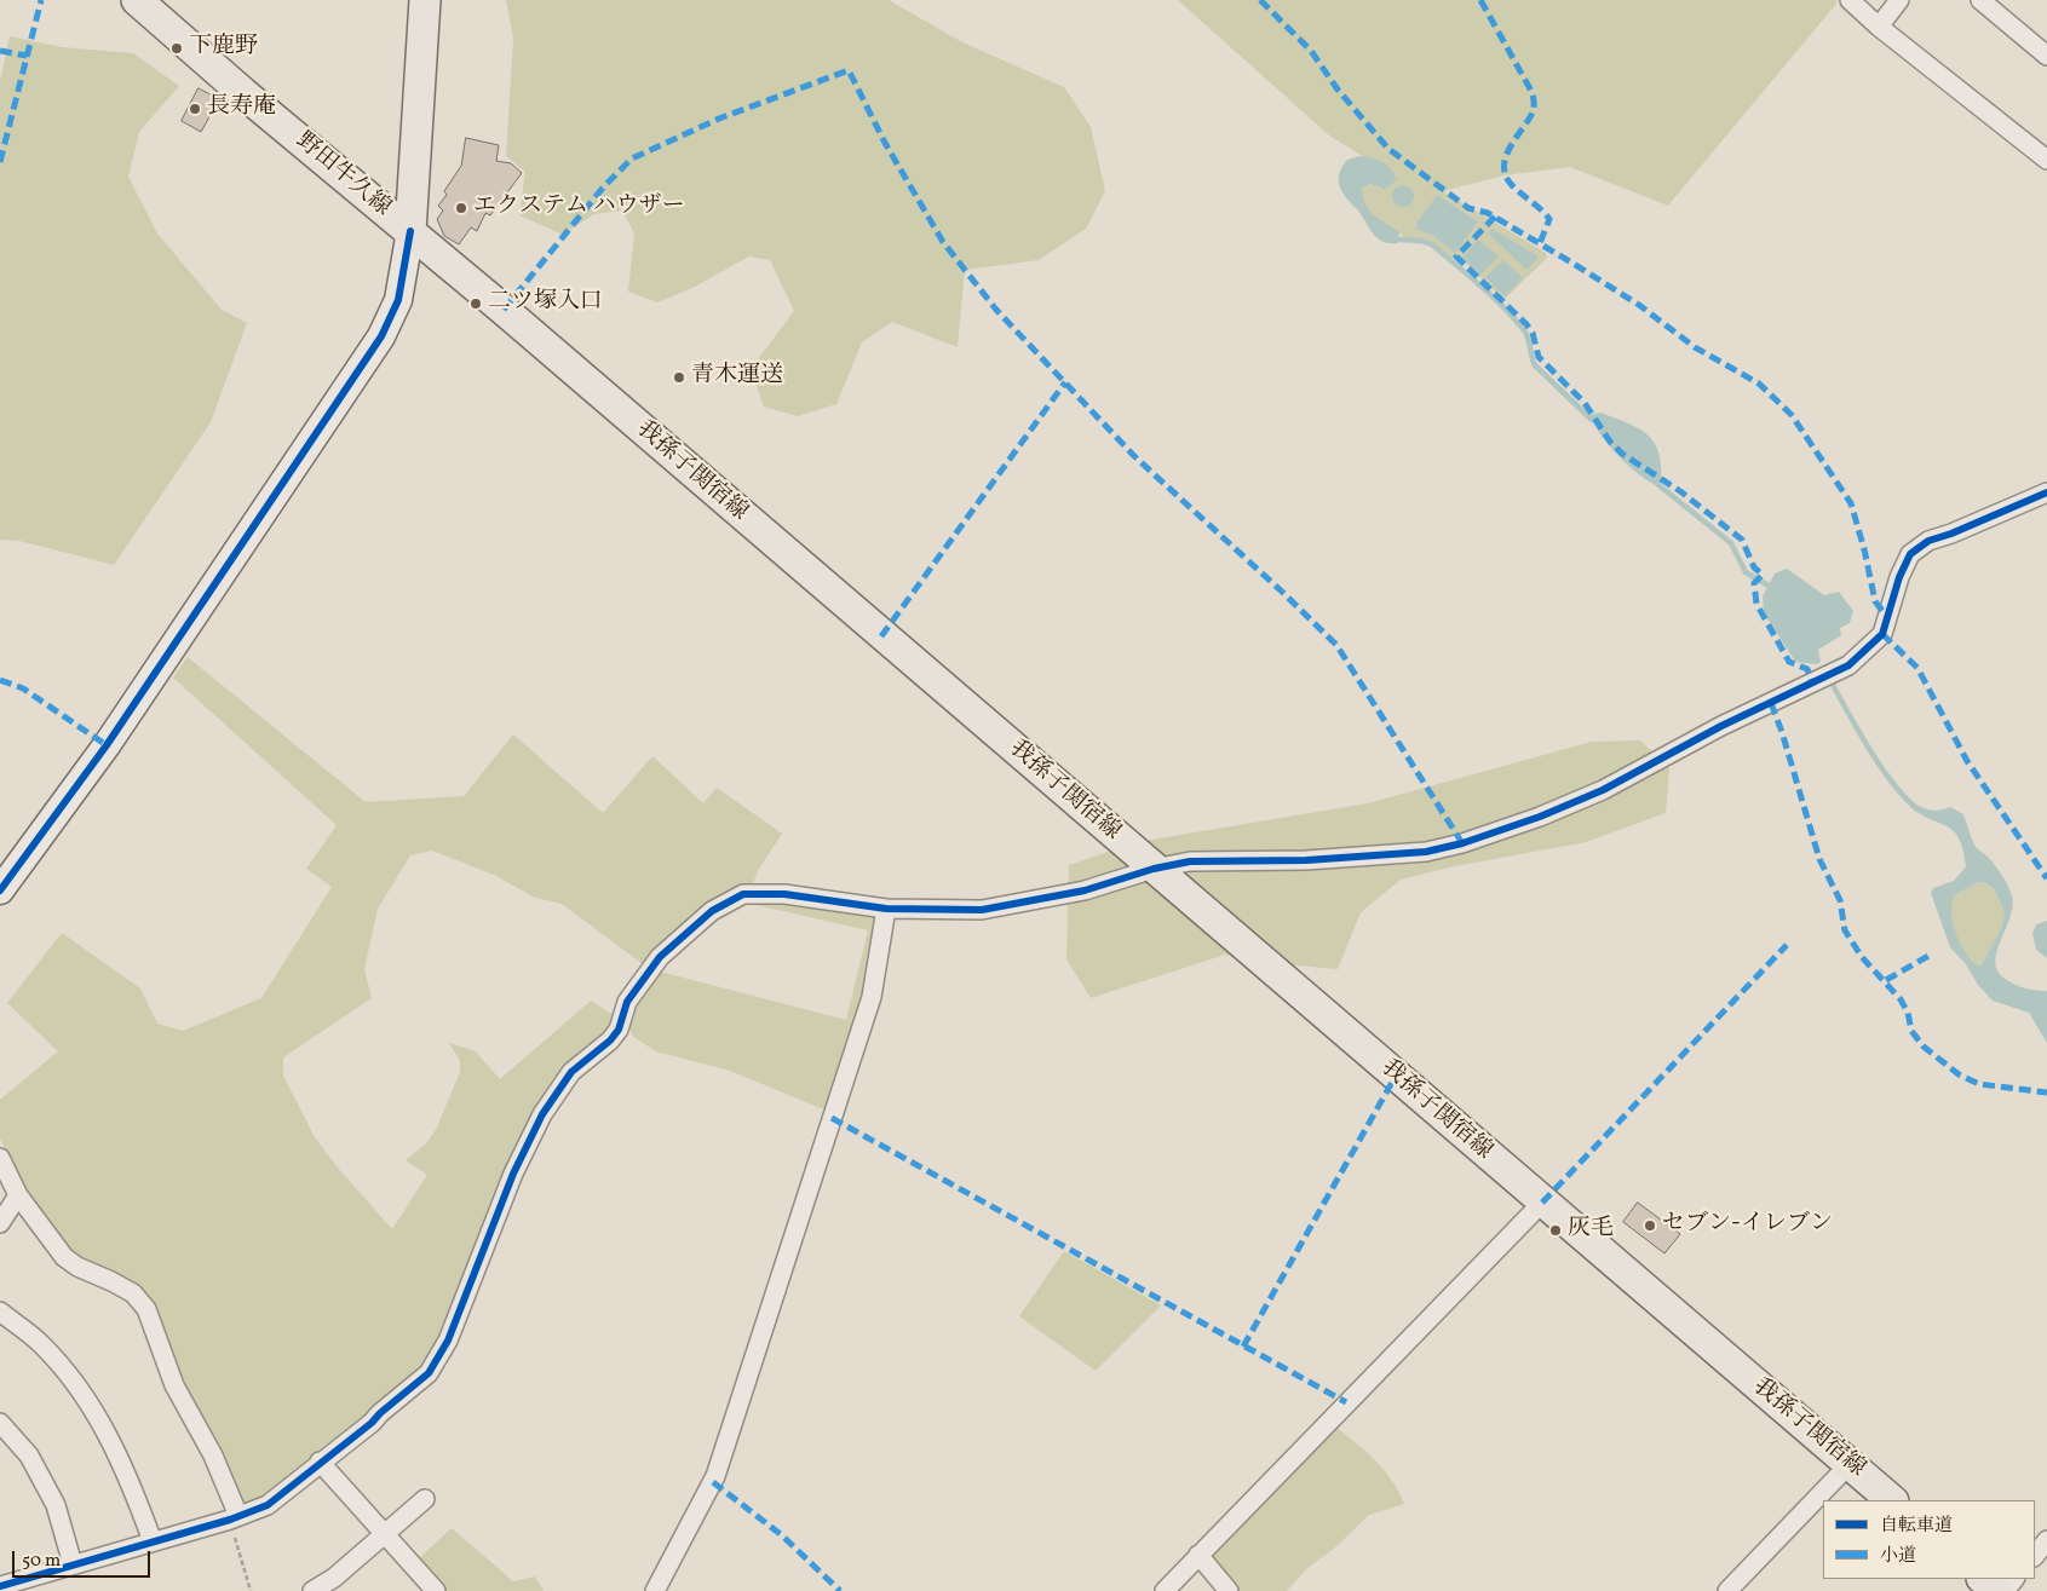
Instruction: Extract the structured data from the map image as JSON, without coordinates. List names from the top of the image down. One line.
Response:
{"streets":{"main road":["野田牛久線","我孫子関宿線"]},"crossings":[["野田牛久線","我孫子関宿線"]],"places":["下鹿野","長寿庵","エクステム ハウザー","二ツ塚入口","青木運送","セブン-イレブン","灰毛"],"legend":["自転車道","小道"],"scale_bar":"50 m"}
